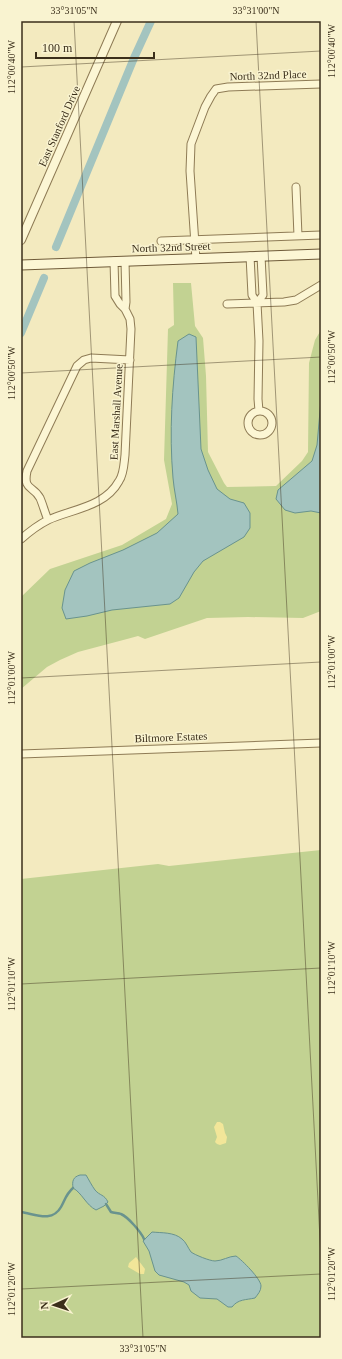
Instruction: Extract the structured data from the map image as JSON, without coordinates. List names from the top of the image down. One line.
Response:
{"streets":{"main road":["North 32nd Street"],"street":["North 32nd Place","East Stanford Drive","East Marshall Avenue","Biltmore Estates"]},"crossings":[["North 32nd Place","North 32nd Street"],["North 32nd Street","East Marshall Avenue"]],"scale_bar":"100 m","north":"left","coordinates":["33°31'05\"N","33°31'00\"N","112°00'40\"W","112°00'50\"W","112°01'00\"W","112°01'10\"W","112°01'20\"W"]}
